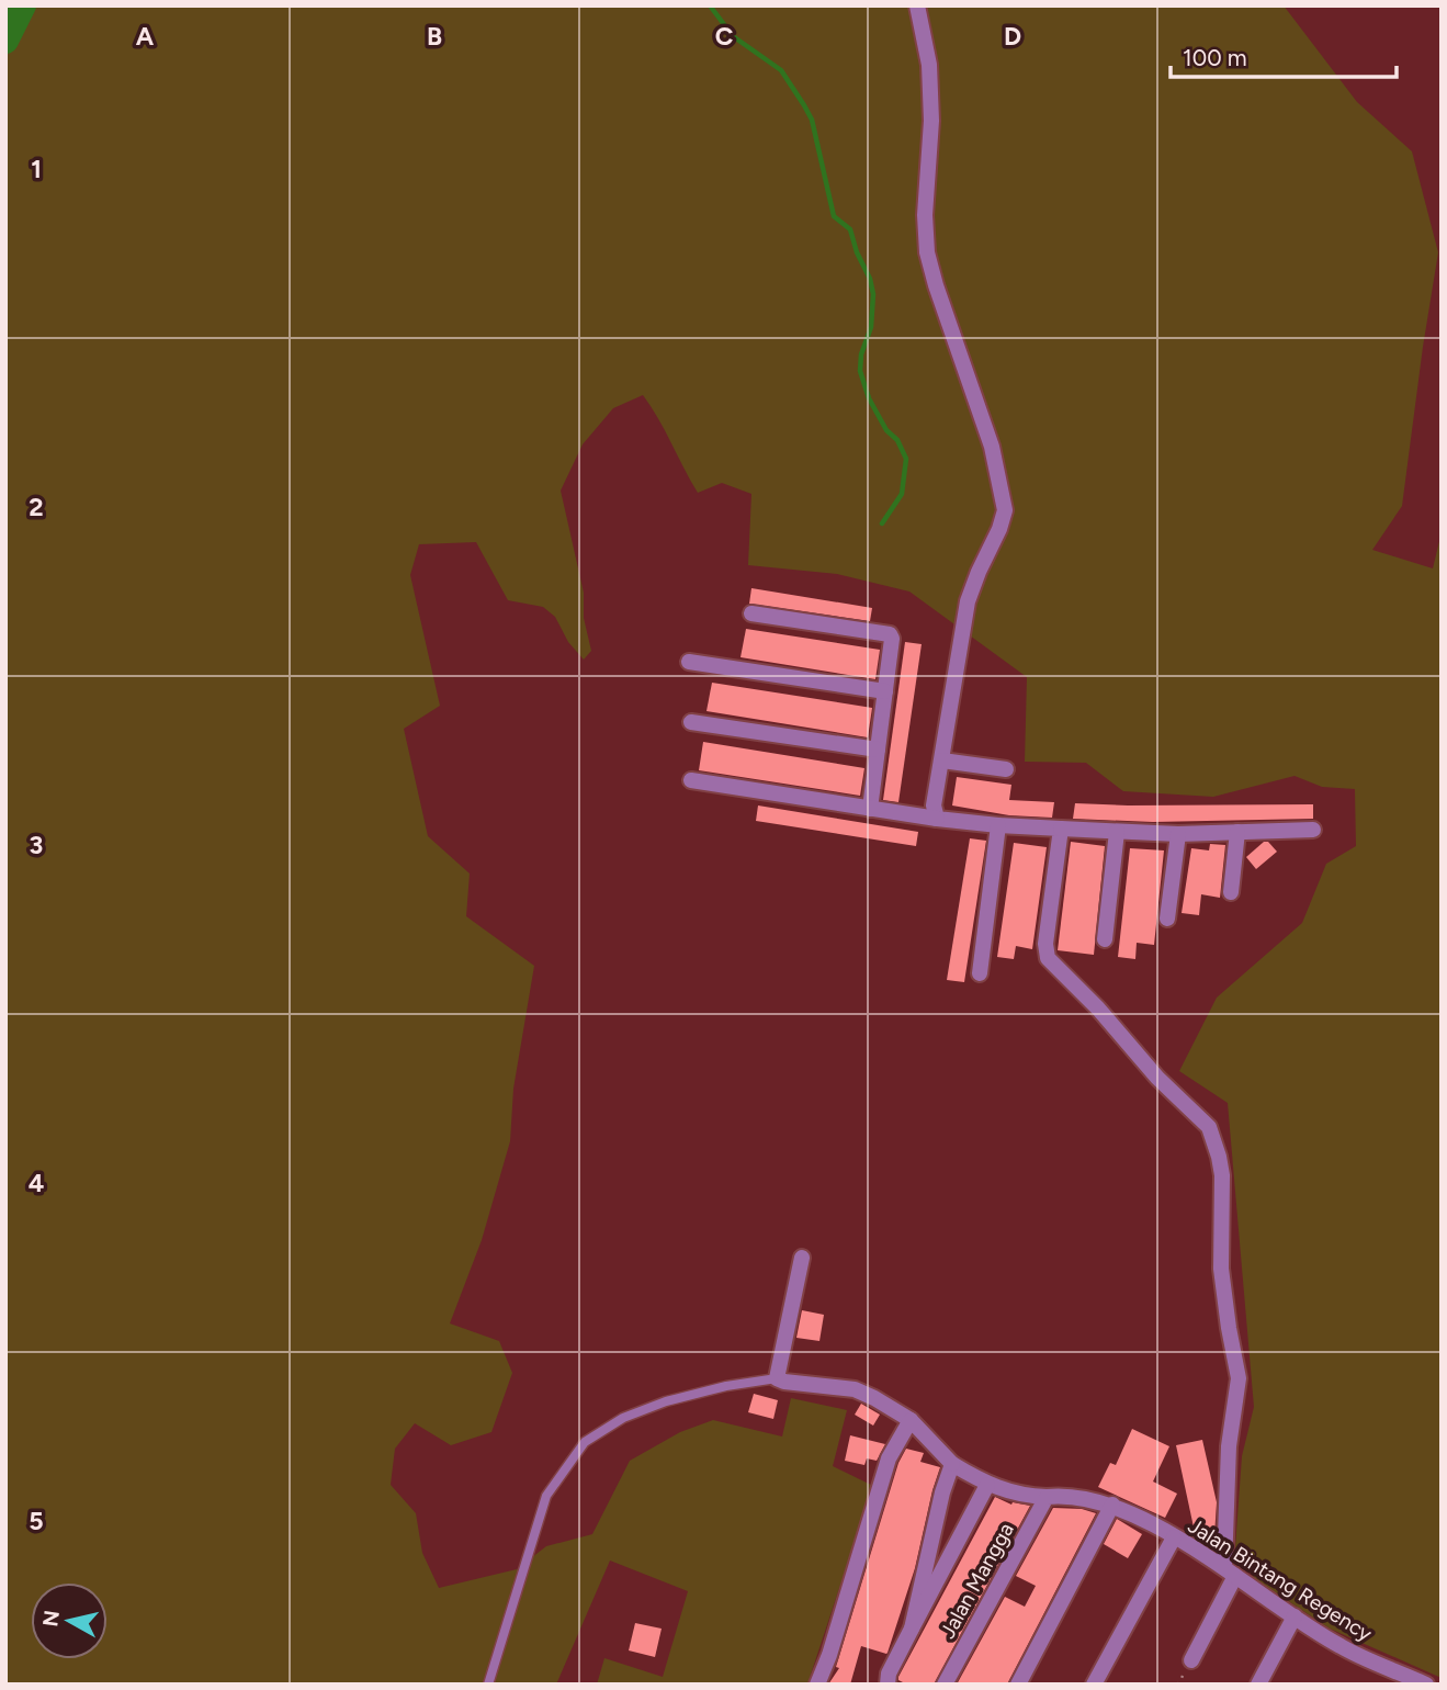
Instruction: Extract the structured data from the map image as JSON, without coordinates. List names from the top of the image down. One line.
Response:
{"streets":{"street":["Jalan Bintang Regency","Jalan Mangga"]},"crossings":[["Jalan Bintang Regency","Jalan Mangga"]],"scale_bar":"100 m","north":"left","grid":{"columns":["A","B","C","D"],"rows":["1","2","3","4","5"]}}
